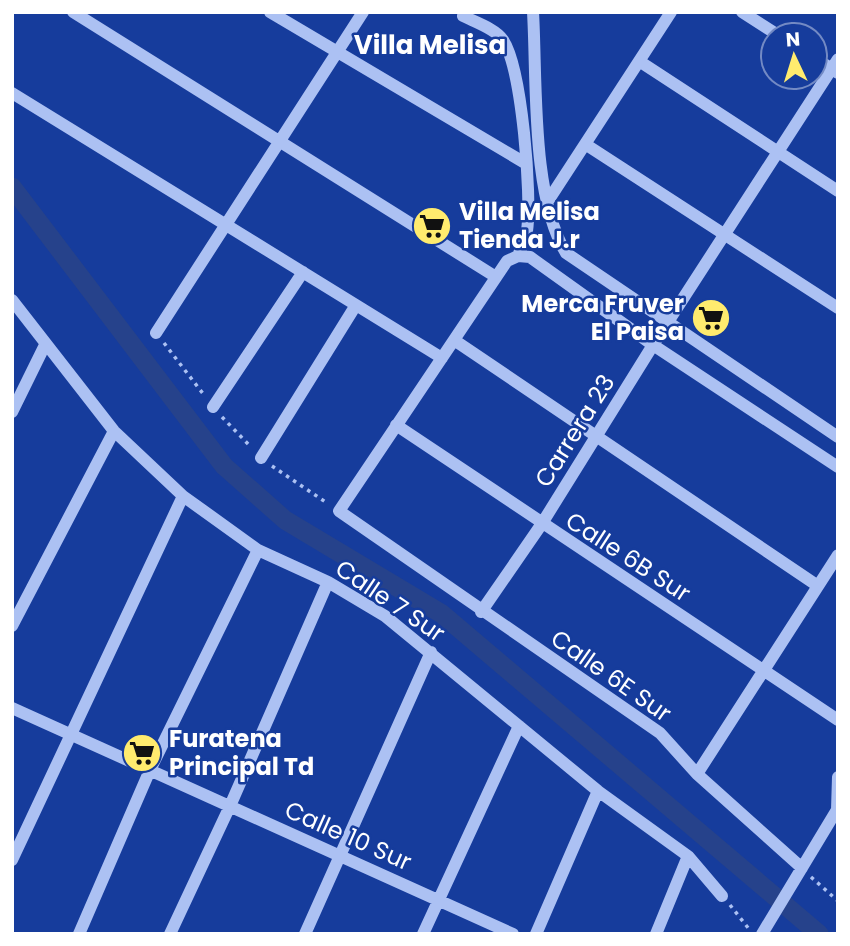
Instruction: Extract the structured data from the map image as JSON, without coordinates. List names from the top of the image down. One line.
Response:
{"streets":{"street":["Carrera 23","Calle 6B Sur","Calle 7 Sur","Calle 6E Sur","Calle 10 Sur"]},"crossings":[["Carrera 23","Calle 6B Sur"],["Carrera 23","Calle 6E Sur"],["Calle 6B Sur","Calle 6E Sur"]],"districts":["Villa Melisa"],"places":{"supermarket":["Villa Melisa Tienda J.r","Merca Fruver El Paisa","Furatena Principal Td"]},"north":"top"}
